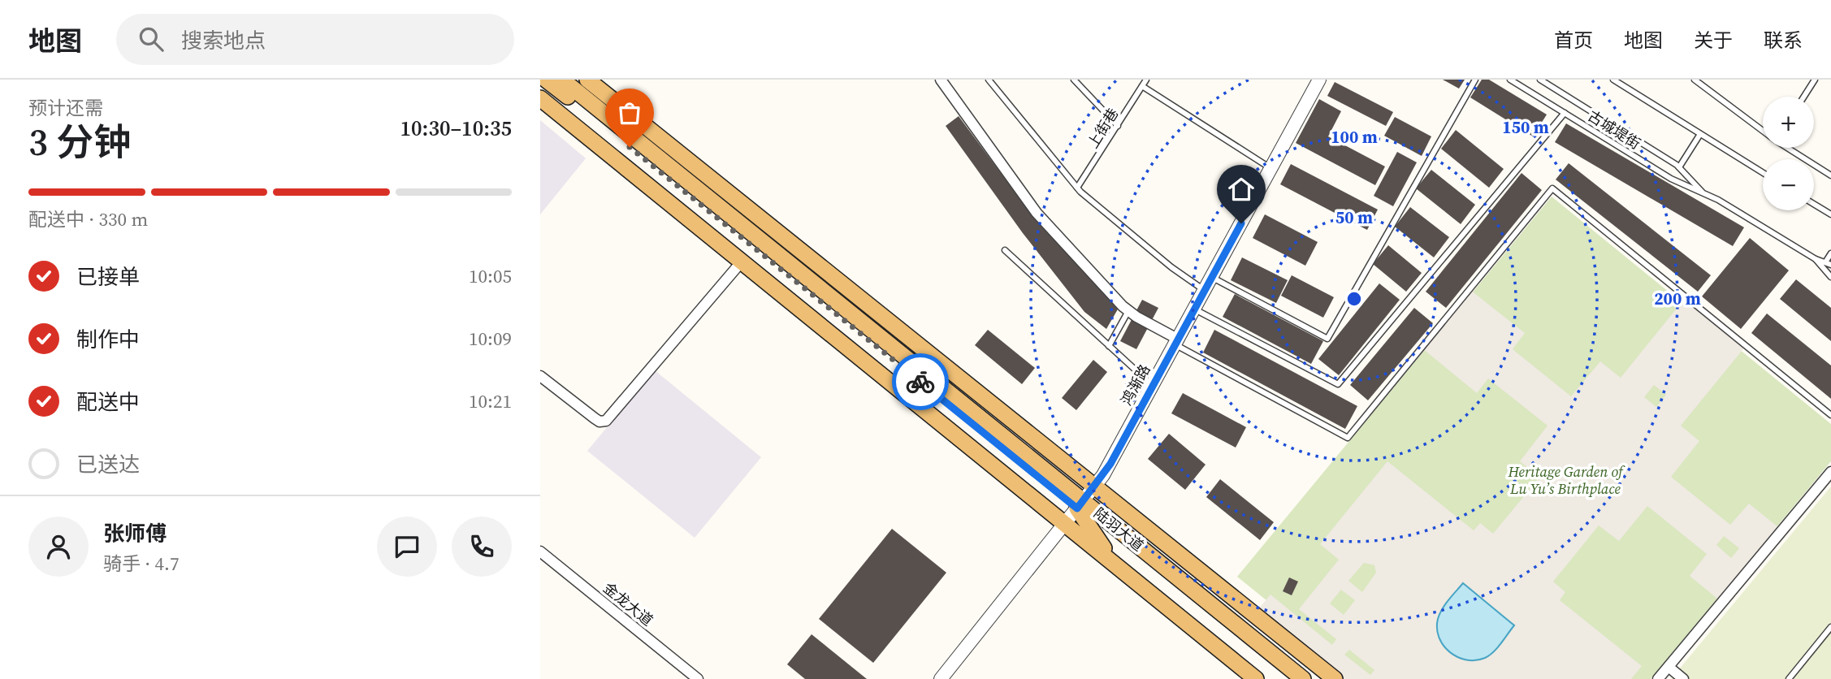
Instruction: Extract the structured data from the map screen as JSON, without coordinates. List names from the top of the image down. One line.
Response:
{"streets":{"main road":["陆羽大道"],"street":["鸿渐路","金龙大道"],"lane":["上街巷","古城堤街"]},"crossings":[["鸿渐路","陆羽大道"]],"parks":["Heritage Garden of Lu Yu’s Birthplace"],"page":{"header":"地图","search":"搜索地点","nav":["首页","地图","关于","联系"],"heading":["3 分钟","预计还需","10:30–10:35"],"panel":["张师傅","骑手 · 4.7"],"map_buttons":["+","−"],"bar":"配送中 · 330 m","list":[["已接单","10:05"],["制作中","10:09"],["配送中","10:21"],"已送达"]},"rings":["150 m","100 m","50 m","200 m"]}
